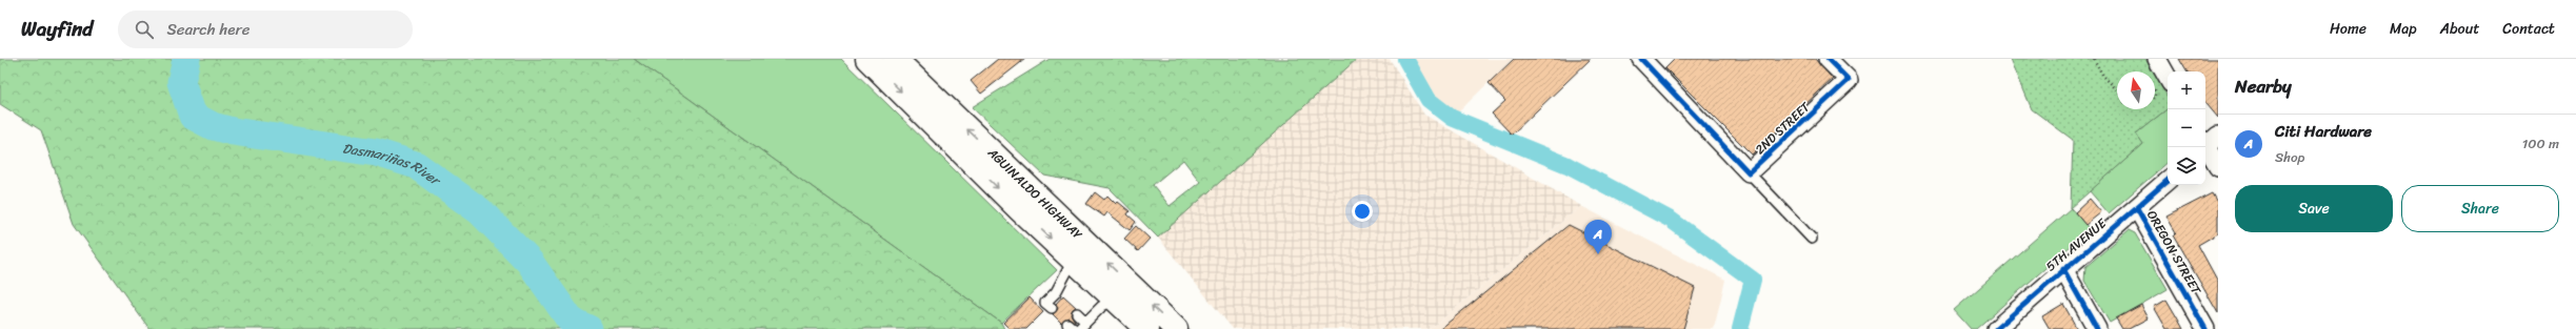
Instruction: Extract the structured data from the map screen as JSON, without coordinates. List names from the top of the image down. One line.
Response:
{"streets":{"main road":["AGUINALDO HIGHWAY"],"street":["2ND STREET","5TH AVENUE","OREGON STREET"]},"crossings":[["5TH AVENUE","OREGON STREET"]],"water":["Dasmariñas River"],"north":"top","page":{"header":"Wayfind","search":"Search here","nav":["Home","Map","About","Contact"],"heading":"Nearby","map_buttons":["+","−"],"list":[{"mark":"A","name":"Citi Hardware","note":"Shop","value":"100 m"}],"buttons":["Save","Share"],"pins":"A"}}
